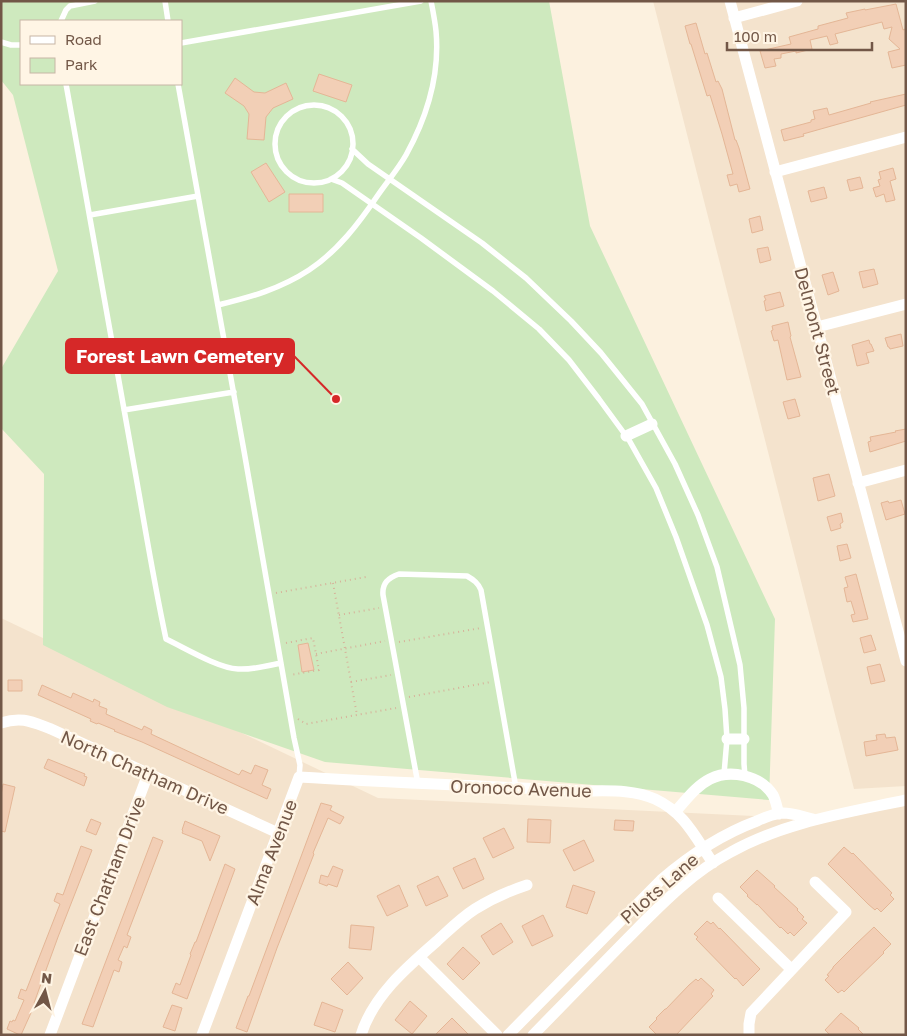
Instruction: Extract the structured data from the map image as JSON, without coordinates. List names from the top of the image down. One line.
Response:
{"streets":{"street":["Delmont Street","North Chatham Drive","Oronoco Avenue","Alma Avenue","East Chatham Drive","Pilots Lane"]},"crossings":[["North Chatham Drive","Alma Avenue"],["North Chatham Drive","East Chatham Drive"],["Oronoco Avenue","Alma Avenue"],["Oronoco Avenue","Pilots Lane"]],"places":["Forest Lawn Cemetery"],"legend":["Road","Park"],"scale_bar":"100 m","north":"top"}
